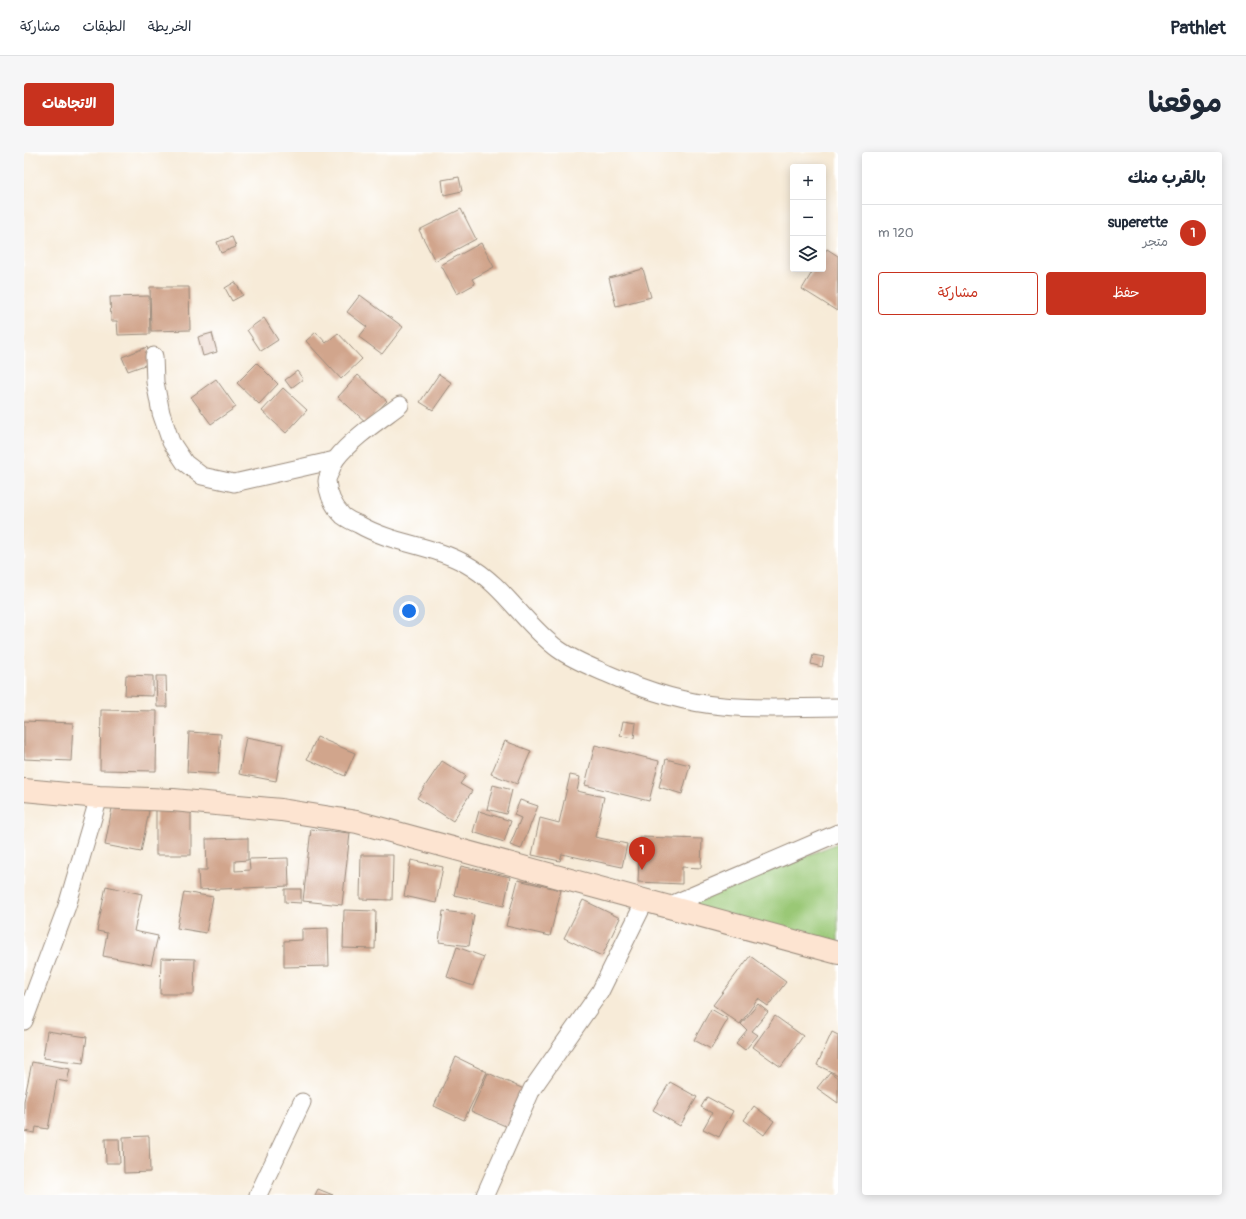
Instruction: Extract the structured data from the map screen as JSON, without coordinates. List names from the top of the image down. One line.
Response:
{"page":{"header":"Pathlet","nav":["الخريطة","الطبقات","مشاركة"],"title":"موقعنا","buttons":["الاتجاهات",["حفظ","مشاركة"]],"heading":"بالقرب منك","map_buttons":["+","−"],"list":[{"mark":"1","name":"superette","note":"متجر","value":"120 m"}],"pins":"1"}}
